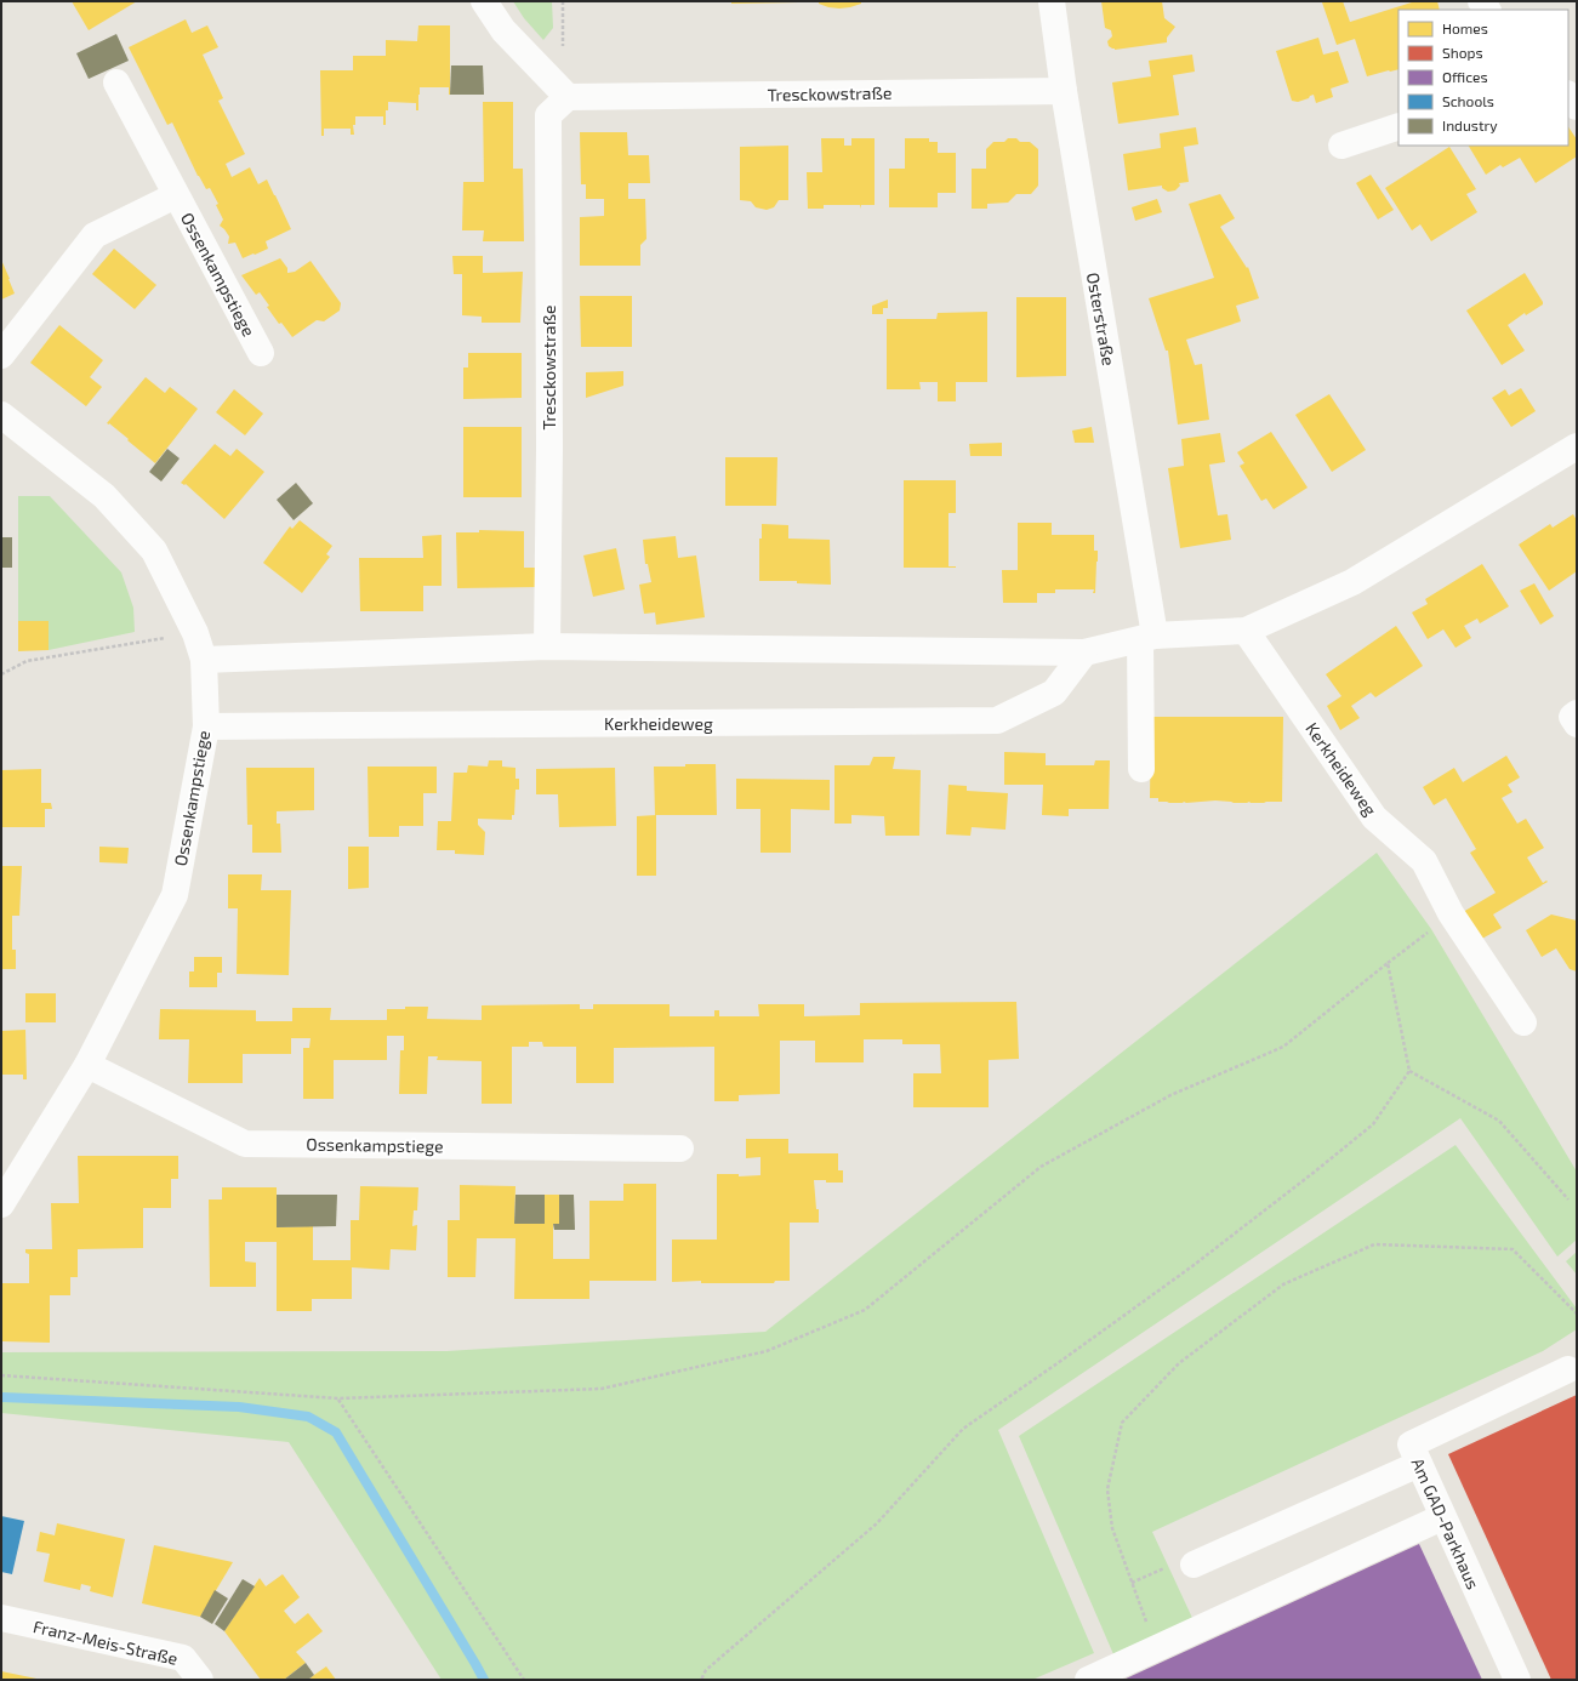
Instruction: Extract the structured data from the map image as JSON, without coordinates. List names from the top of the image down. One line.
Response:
{"streets":{"street":["Tresckowstraße","Ossenkampstiege","Osterstraße","Kerkheideweg","Am GAD-Parkhaus","Franz-Meis-Straße"]},"crossings":[["Tresckowstraße","Osterstraße"],["Ossenkampstiege","Kerkheideweg"]],"legend":["Homes","Shops","Offices","Schools","Industry"]}
